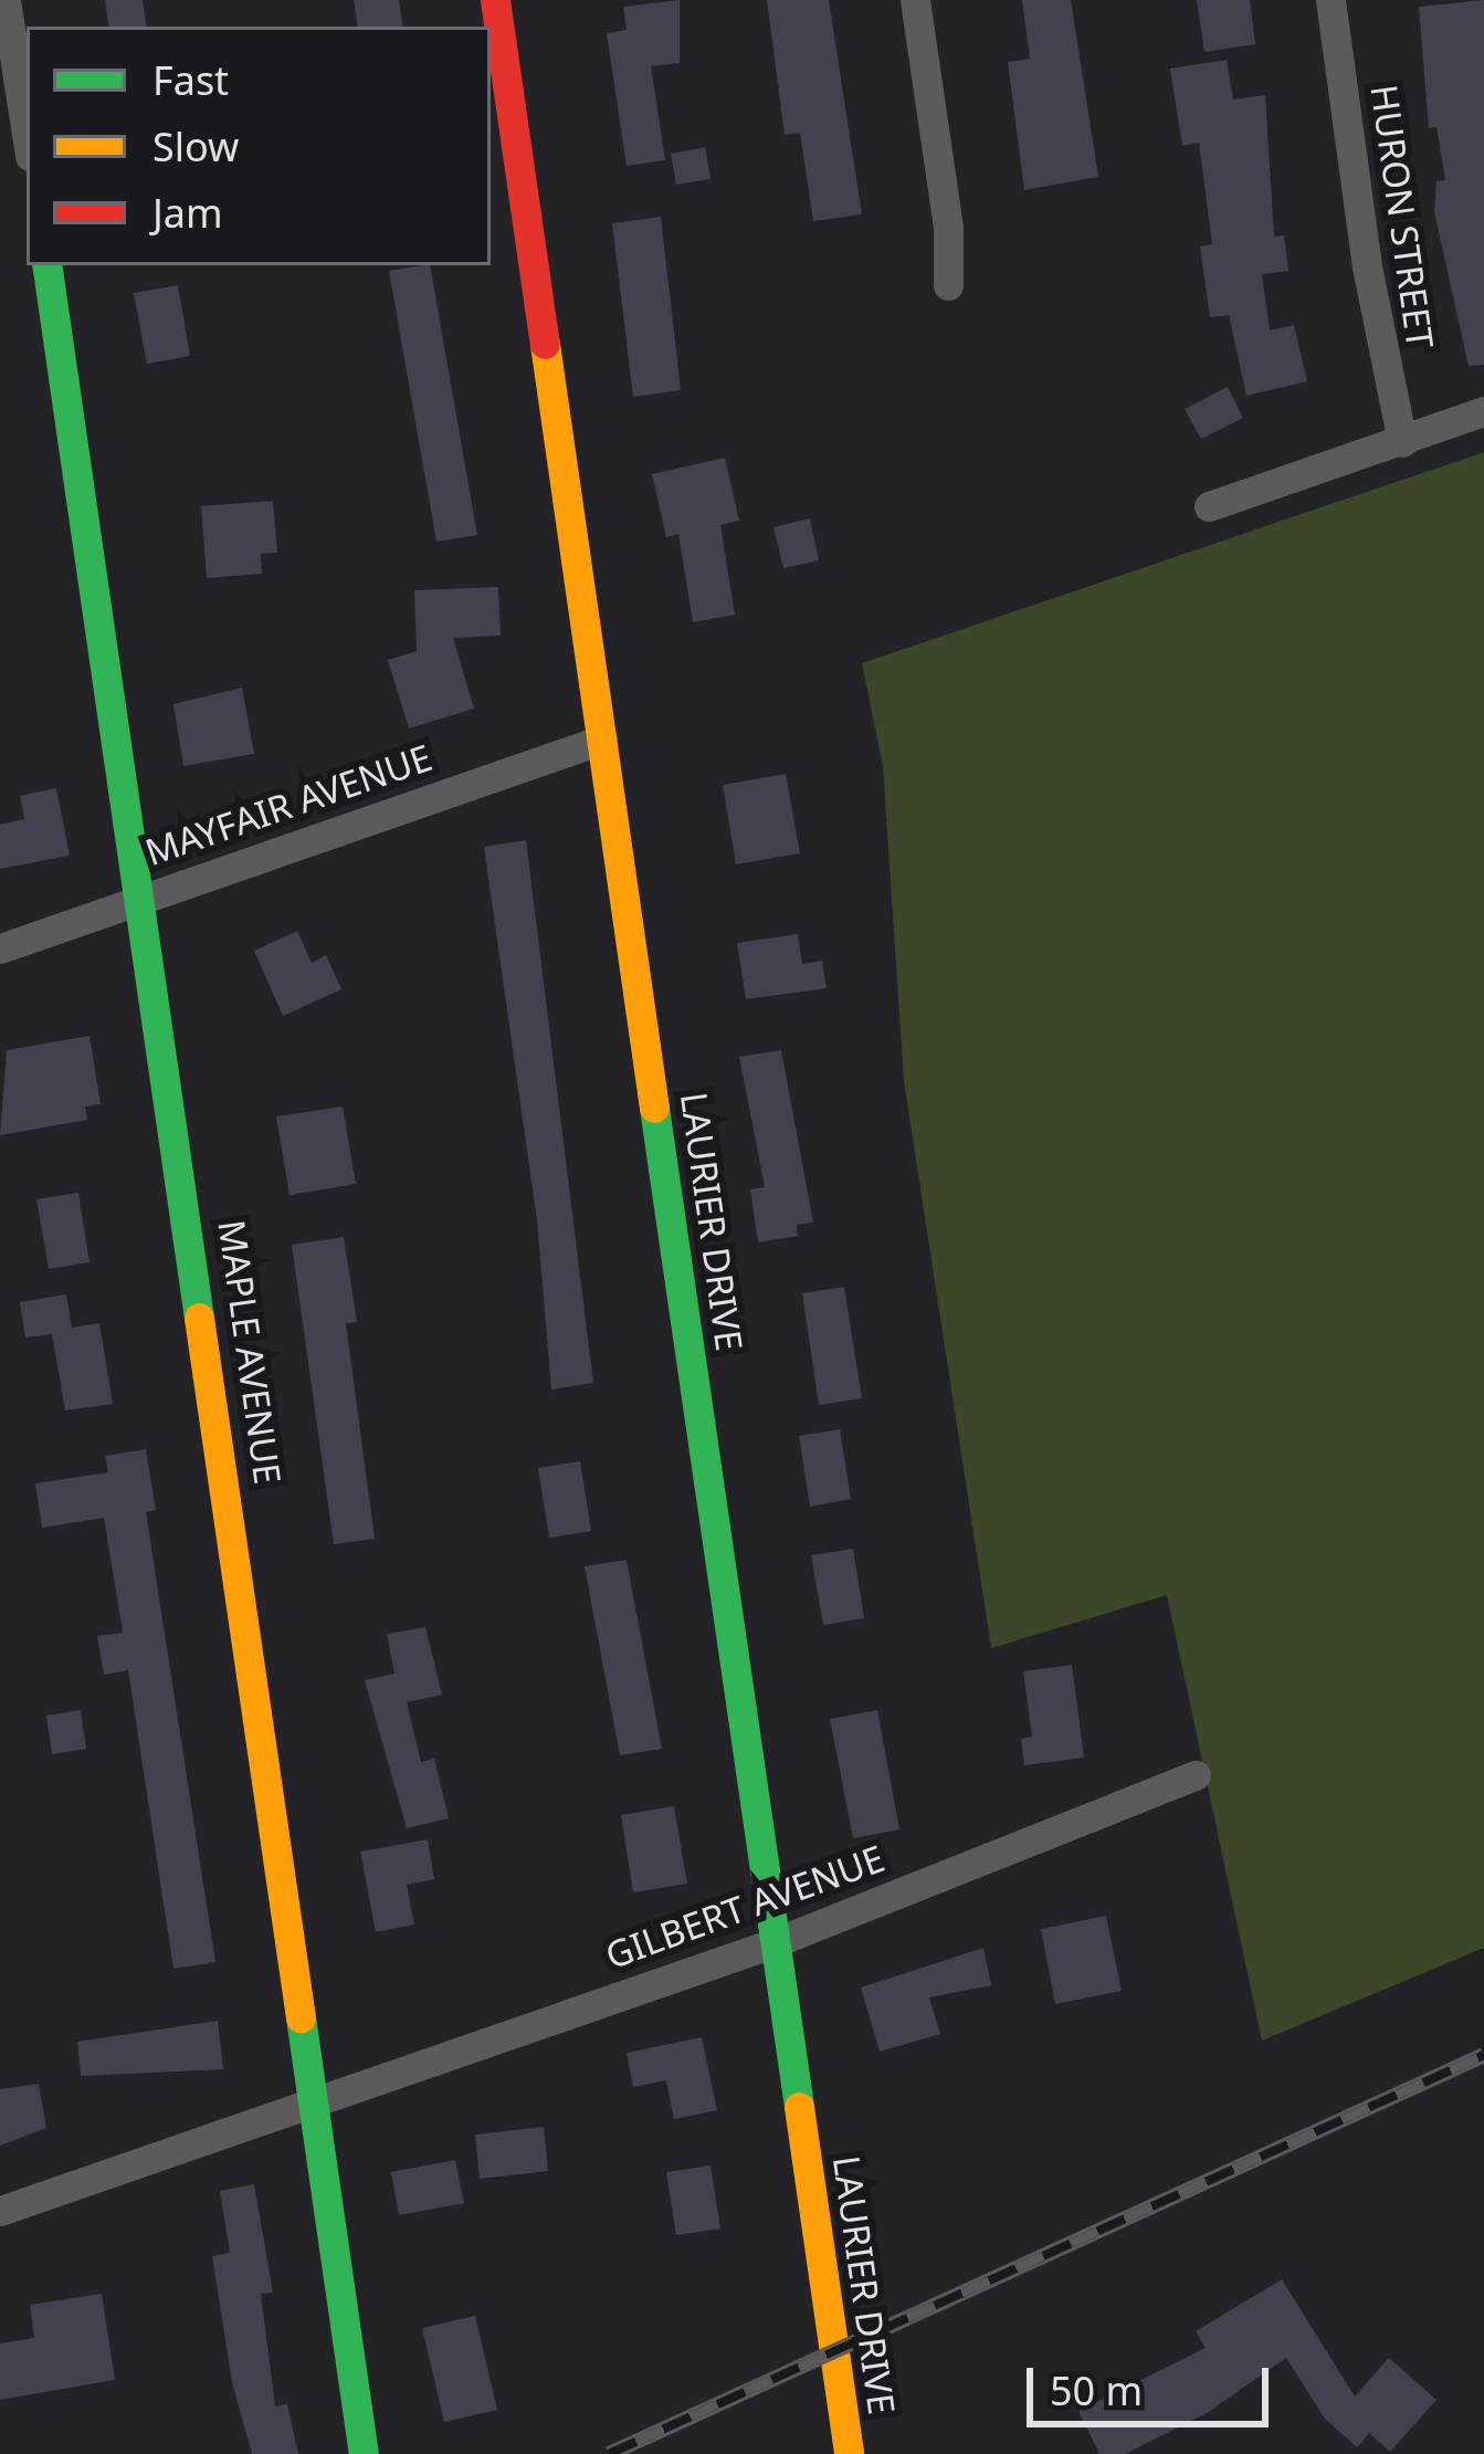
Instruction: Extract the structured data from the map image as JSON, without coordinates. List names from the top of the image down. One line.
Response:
{"streets":{"street":["HURON STREET","MAYFAIR AVENUE","LAURIER DRIVE","MAPLE AVENUE","GILBERT AVENUE"]},"crossings":[["MAYFAIR AVENUE","LAURIER DRIVE"],["MAYFAIR AVENUE","MAPLE AVENUE"],["LAURIER DRIVE","GILBERT AVENUE"],["MAPLE AVENUE","GILBERT AVENUE"]],"legend":["Fast","Slow","Jam"],"scale_bar":"50 m"}
